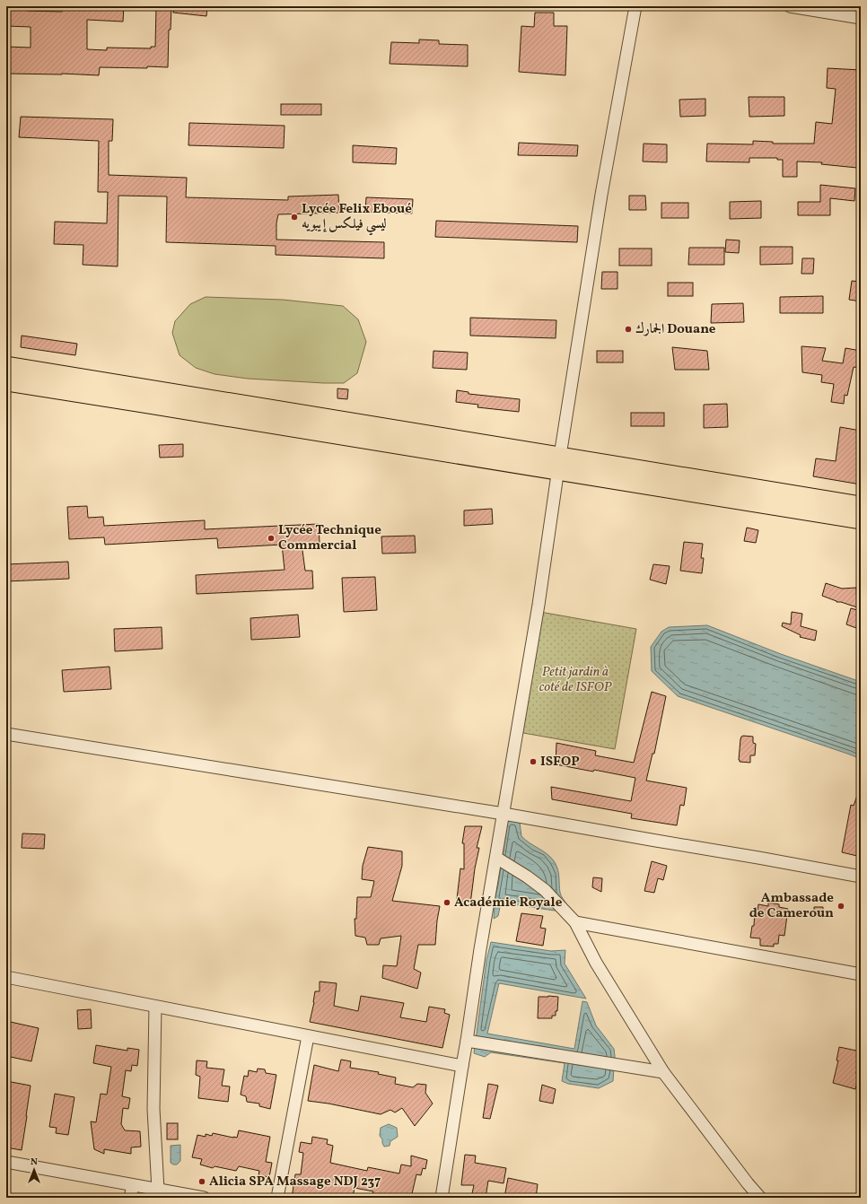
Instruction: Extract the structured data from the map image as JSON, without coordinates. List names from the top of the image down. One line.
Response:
{"parks":["Petit jardin à coté de ISFOP"],"places":["Lycée Felix Eboué ليسي فيلكس إيبويه","الجمارك Douane","Lycée Technique Commercial","ISFOP","Académie Royale","Ambassade de Cameroun","Alicia SPA Massage NDJ 237"],"north":"top"}
